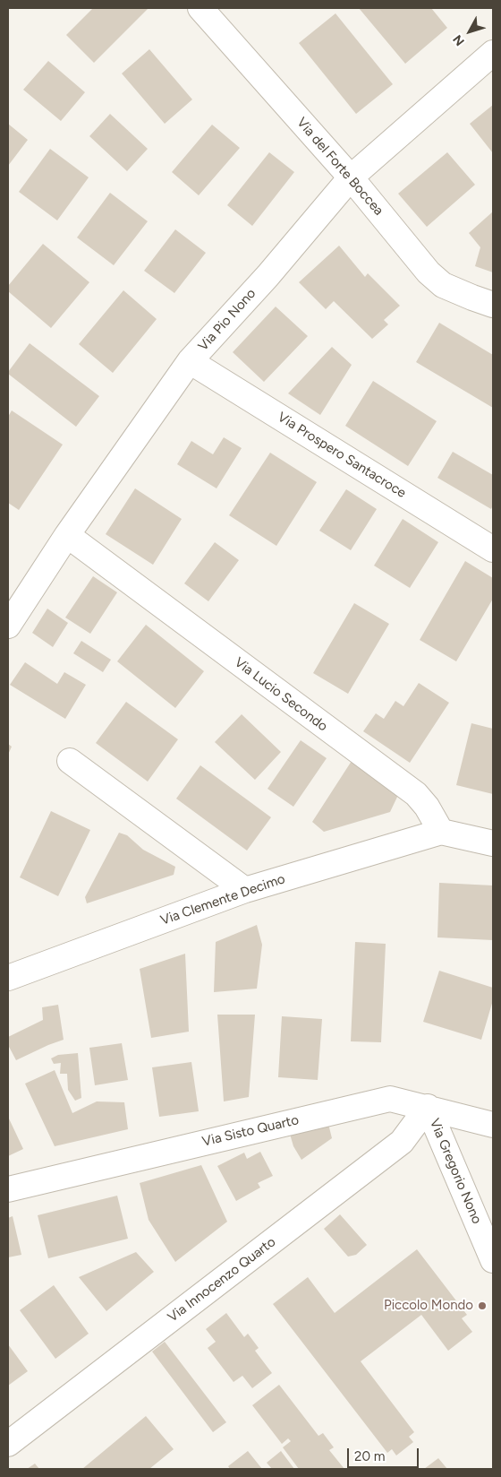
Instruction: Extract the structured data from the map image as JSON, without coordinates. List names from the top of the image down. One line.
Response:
{"streets":{"street":["Via del Forte Boccea","Via Pio Nono","Via Prospero Santacroce","Via Lucio Secondo","Via Clemente Decimo","Via Sisto Quarto","Via Gregorio Nono","Via Innocenzo Quarto"]},"crossings":[["Via del Forte Boccea","Via Pio Nono"],["Via Pio Nono","Via Prospero Santacroce"],["Via Pio Nono","Via Lucio Secondo"],["Via Lucio Secondo","Via Clemente Decimo"],["Via Sisto Quarto","Via Gregorio Nono"],["Via Sisto Quarto","Via Innocenzo Quarto"],["Via Gregorio Nono","Via Innocenzo Quarto"]],"places":["Piccolo Mondo"],"scale_bar":"20 m","north":"bottom left"}
